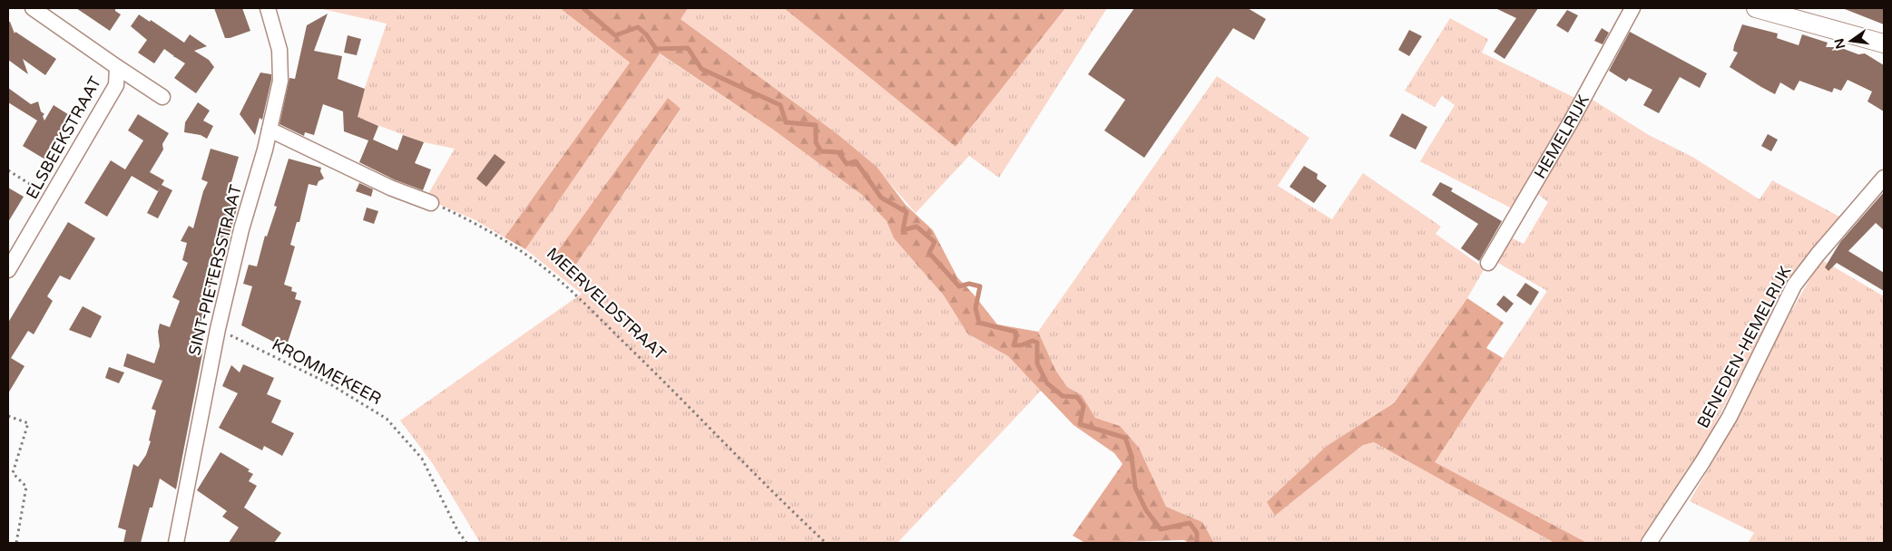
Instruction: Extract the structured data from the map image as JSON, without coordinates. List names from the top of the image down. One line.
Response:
{"streets":{"street":["HEMELRIJK","ELSBEEKSTRAAT","SINT-PIETERSSTRAAT","BENEDEN-HEMELRIJK"],"path":["MEERVELDSTRAAT","KROMMEKEER"]},"crossings":[["SINT-PIETERSSTRAAT","KROMMEKEER"]],"north":"left"}
